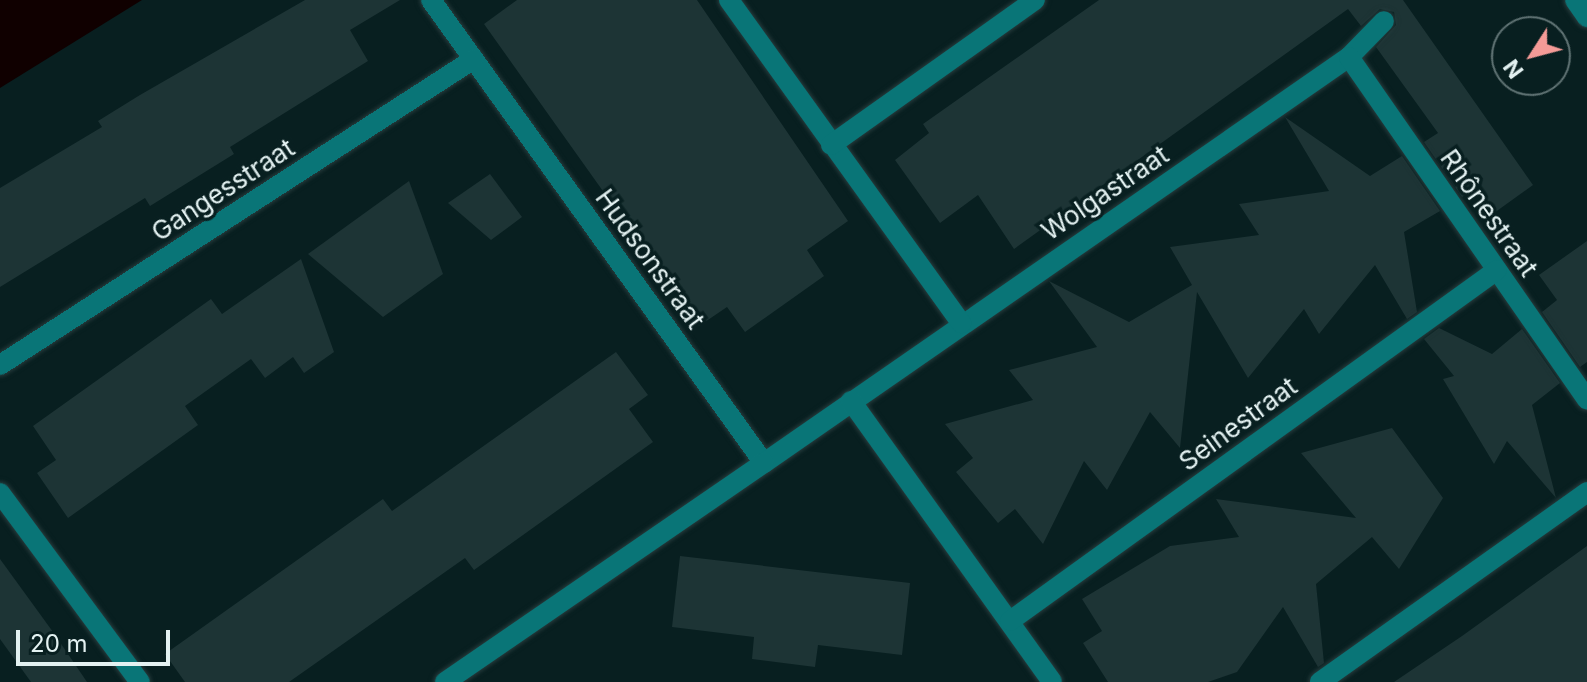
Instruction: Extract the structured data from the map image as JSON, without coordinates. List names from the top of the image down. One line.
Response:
{"streets":{"street":["Gangesstraat","Wolgastraat","Rhônestraat","Hudsonstraat","Seinestraat"]},"crossings":[["Gangesstraat","Hudsonstraat"],["Wolgastraat","Rhônestraat"],["Rhônestraat","Seinestraat"]],"scale_bar":"20 m","north":"bottom left"}
